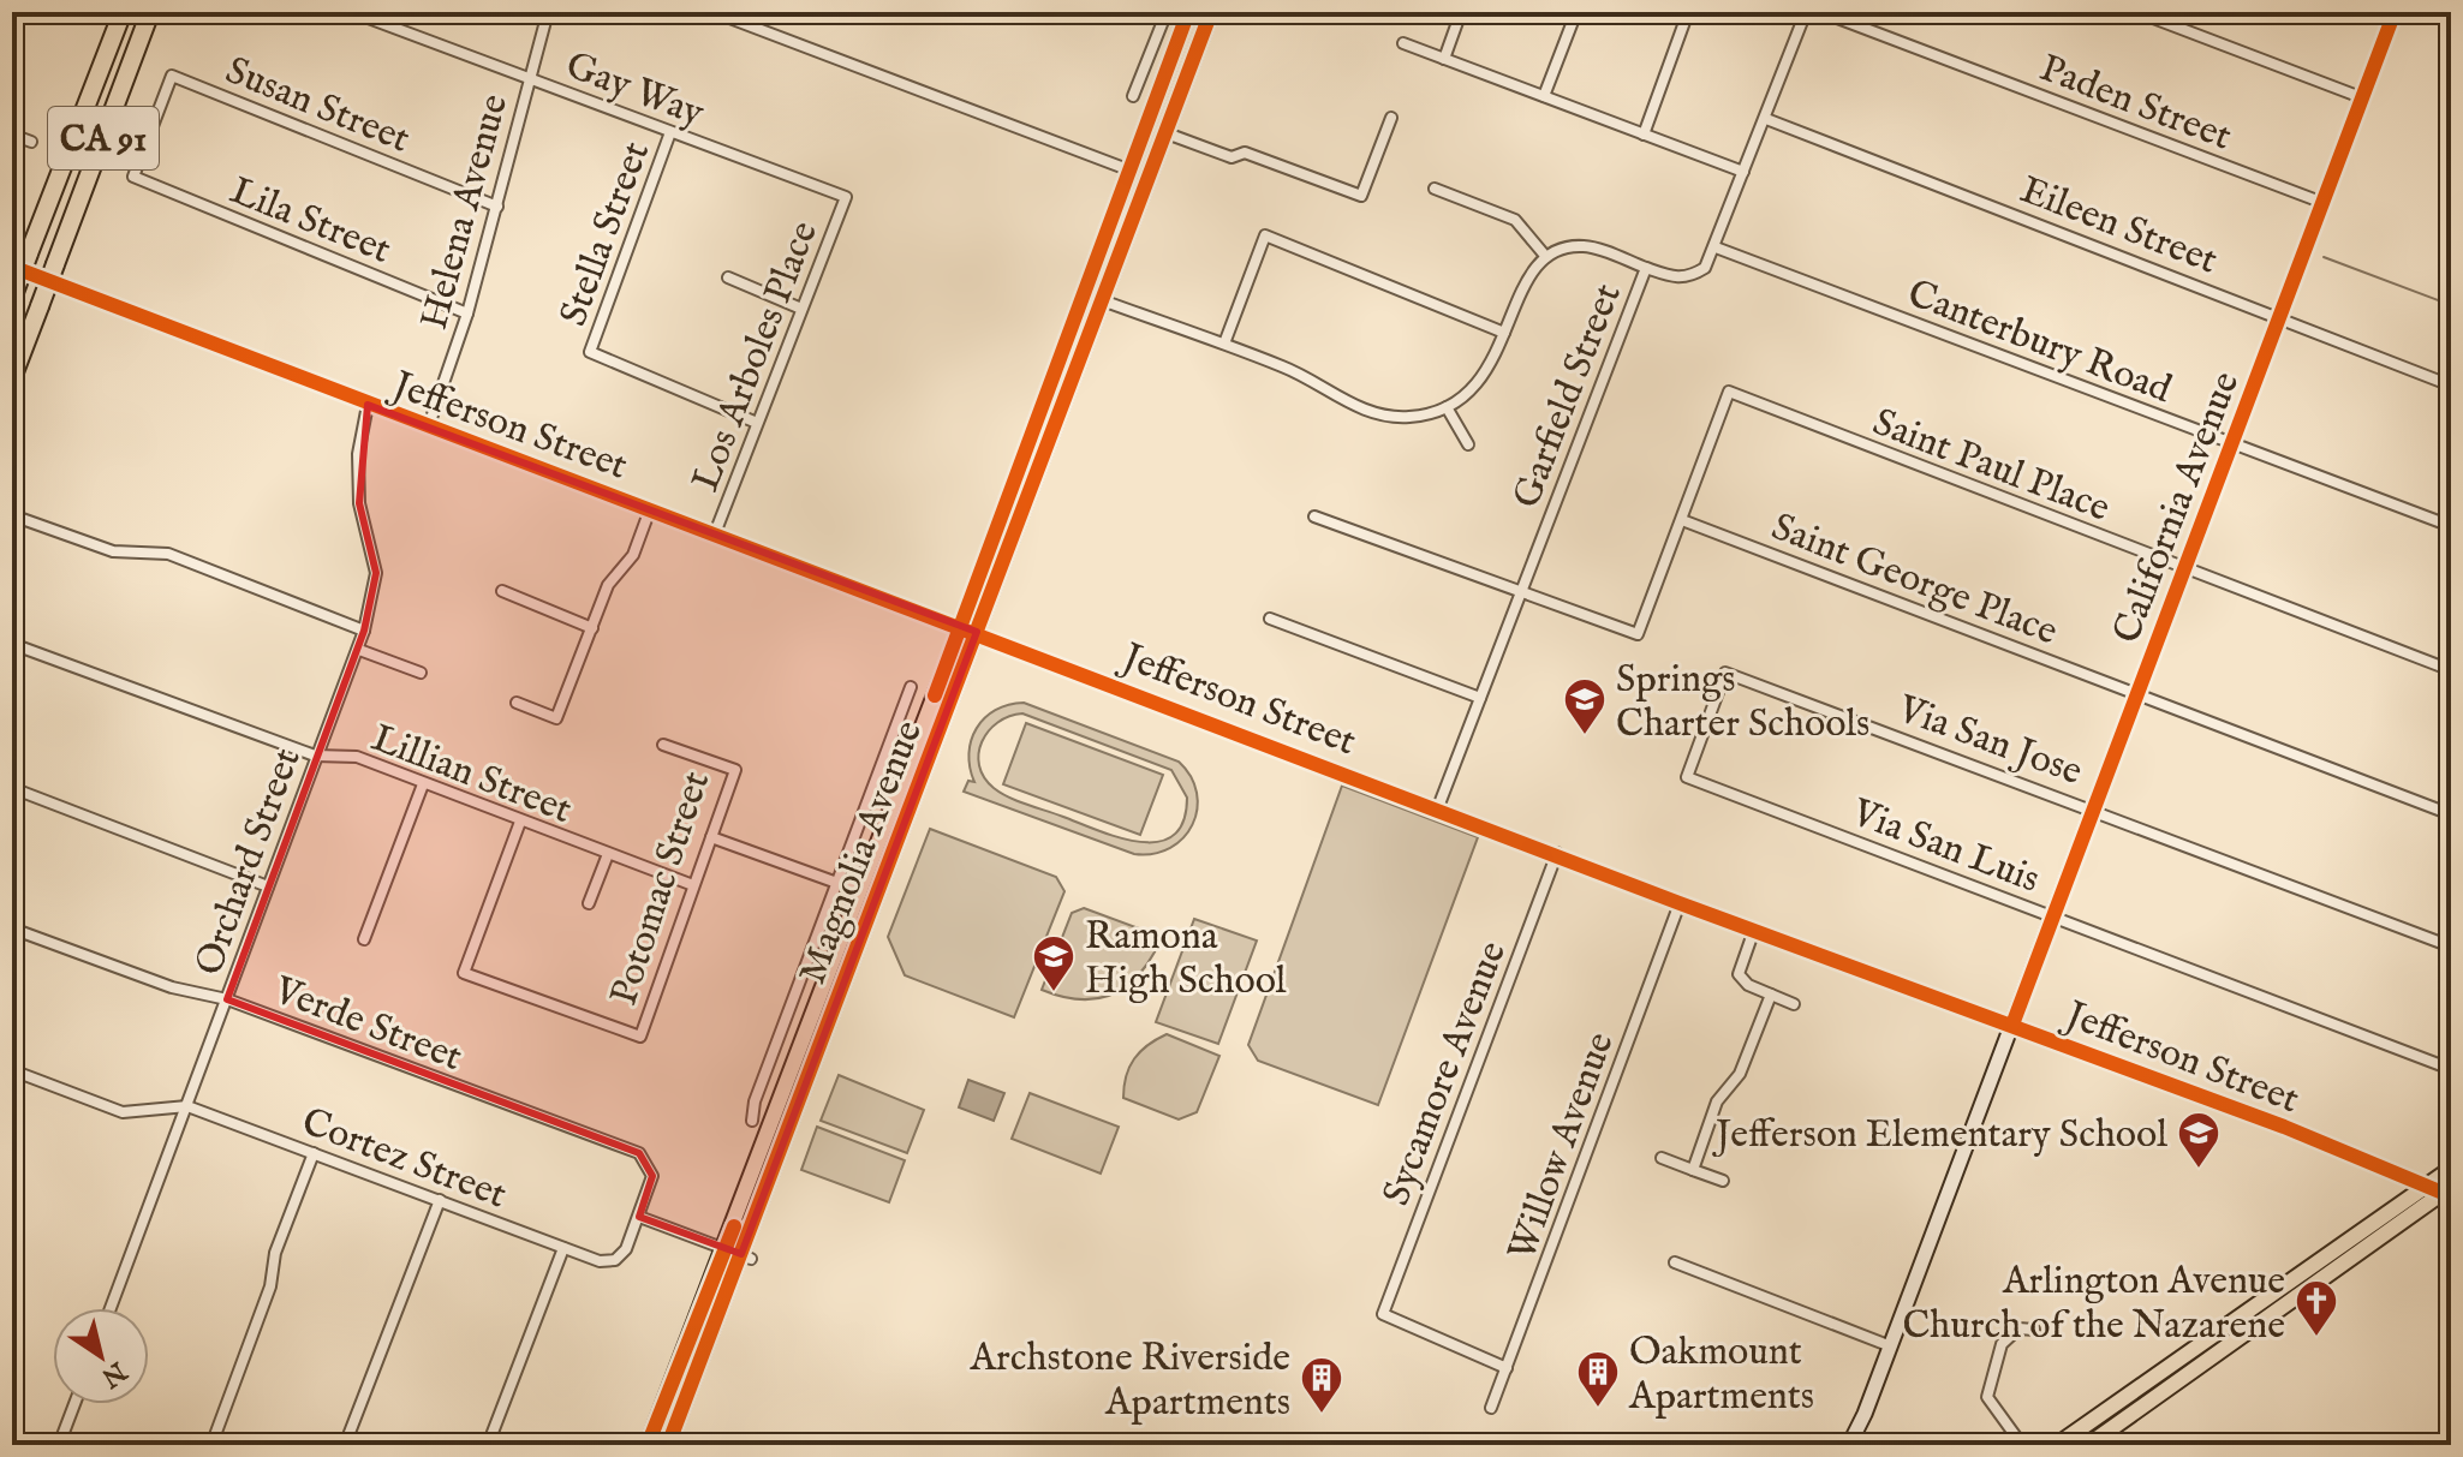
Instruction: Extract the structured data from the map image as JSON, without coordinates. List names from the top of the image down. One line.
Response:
{"streets":{"highway":["CA 91"],"main road":["California Avenue","Magnolia Avenue"],"street":["Gay Way","Paden Street","Susan Street","Helena Avenue","Lila Street","Eileen Street","Stella Street","Canterbury Road","Los Arboles Place","Garfield Street","Jefferson Street","Saint Paul Place","Saint George Place","Via San Jose","Lillian Street","Via San Luis","Orchard Street","Potomac Street","Verde Street","Sycamore Avenue","Willow Avenue","Cortez Street"]},"crossings":[["Gay Way","Helena Avenue"],["Gay Way","Stella Street"],["Gay Way","Los Arboles Place"],["Paden Street","California Avenue"],["Susan Street","Helena Avenue"],["Susan Street","Lila Street"],["Helena Avenue","Lila Street"],["Helena Avenue","Jefferson Street"],["Eileen Street","Garfield Street"],["Eileen Street","California Avenue"],["Stella Street","Los Arboles Place"],["Canterbury Road","Garfield Street"],["Canterbury Road","California Avenue"],["Los Arboles Place","Jefferson Street"],["Garfield Street","Jefferson Street"],["Jefferson Street","California Avenue"],["Jefferson Street","Magnolia Avenue"],["Jefferson Street","Orchard Street"],["Jefferson Street","Sycamore Avenue"],["Jefferson Street","Willow Avenue"],["Saint Paul Place","California Avenue"],["Saint Paul Place","Saint George Place"],["California Avenue","Saint George Place"],["California Avenue","Via San Jose"],["California Avenue","Via San Luis"],["Via San Jose","Via San Luis"],["Lillian Street","Orchard Street"],["Lillian Street","Potomac Street"],["Orchard Street","Verde Street"],["Orchard Street","Cortez Street"],["Verde Street","Cortez Street"],["Sycamore Avenue","Willow Avenue"]],"places":{"school or university":["Springs Charter Schools","Ramona High School","Jefferson Elementary School"],"church":["Arlington Avenue Church of the Nazarene"],"building":["Oakmount Apartments","Archstone Riverside Apartments"]},"north":"bottom right"}
